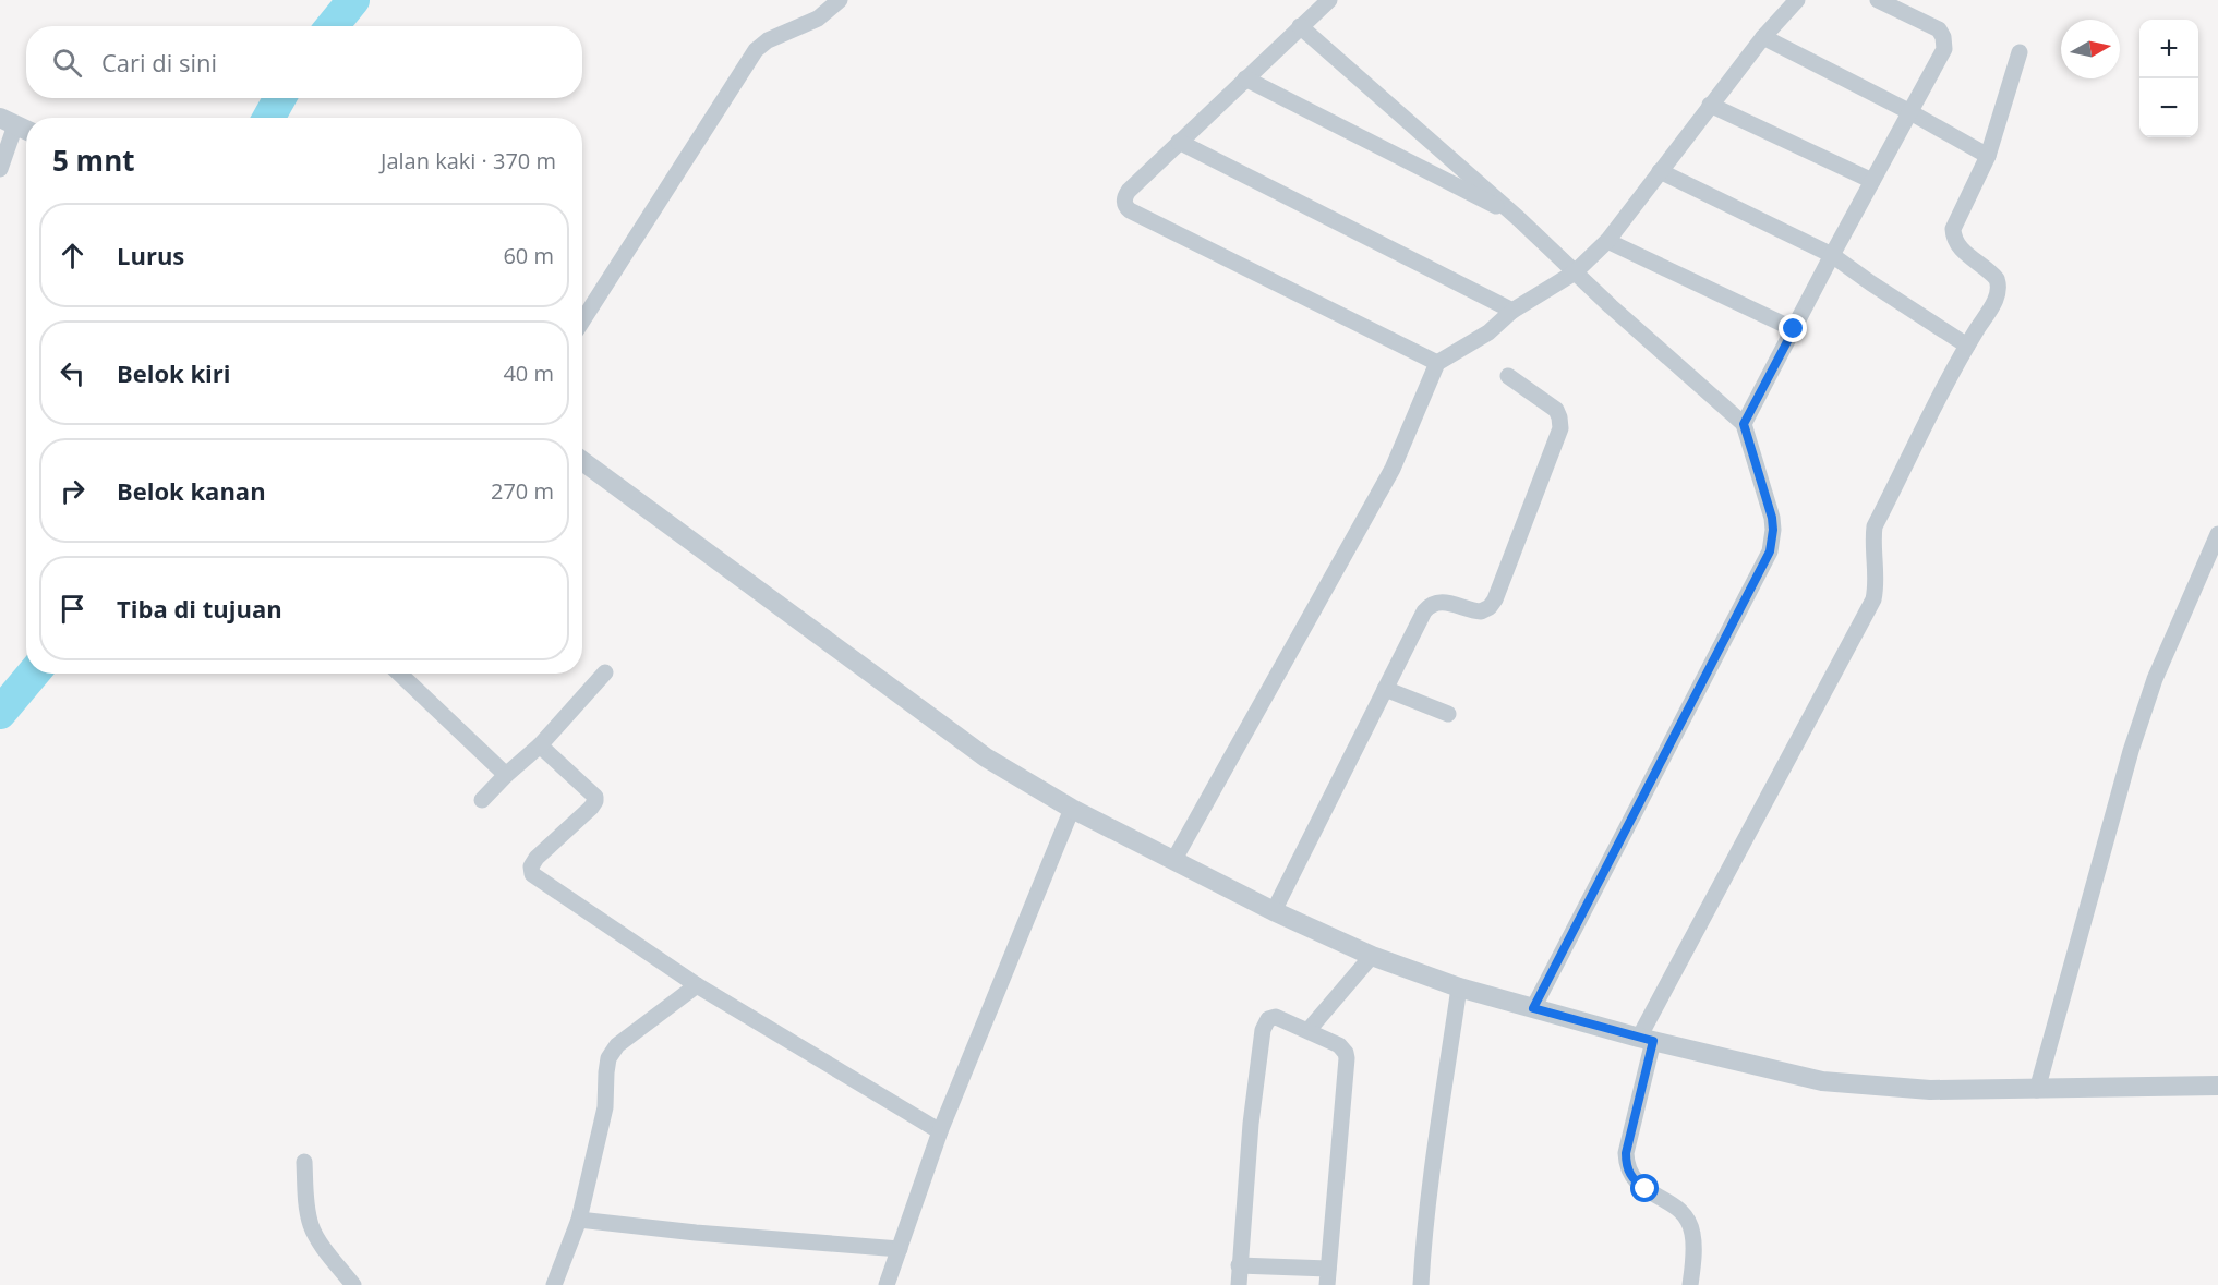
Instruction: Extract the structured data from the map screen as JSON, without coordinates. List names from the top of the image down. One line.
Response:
{"north":"right","page":{"map_buttons":["+","−"],"search":"Cari di sini","heading":["5 mnt","Jalan kaki · 370 m"],"list":[["Lurus","60 m"],["Belok kiri","40 m"],["Belok kanan","270 m"],"Tiba di tujuan"]}}
